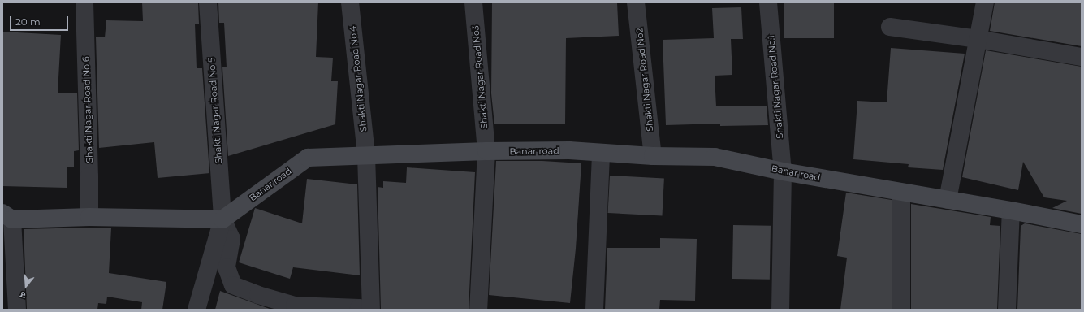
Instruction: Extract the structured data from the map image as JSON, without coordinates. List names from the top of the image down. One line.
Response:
{"streets":{"street":["Shakti Nagar Road No3","Shakti Nagar Road No.4","Shakti Nagar Road No2","Shakti Nagar Road No.1","Shakti Nagar Road No 6","Shakti Nagar Road No 5","Banar road"]},"crossings":[["Shakti Nagar Road No3","Banar road"],["Shakti Nagar Road No.4","Banar road"],["Shakti Nagar Road No2","Banar road"],["Shakti Nagar Road No.1","Banar road"],["Shakti Nagar Road No 5","Banar road"]],"scale_bar":"20 m","north":"bottom"}
